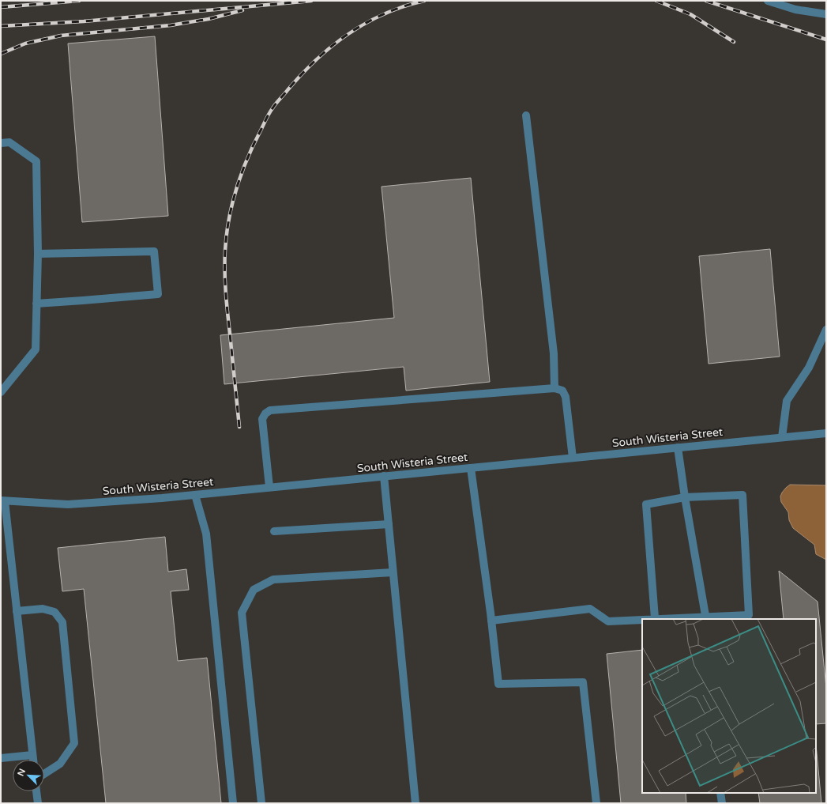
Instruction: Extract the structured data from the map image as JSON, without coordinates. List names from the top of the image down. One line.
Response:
{"streets":{"street":["South Wisteria Street"]},"north":"top left"}
